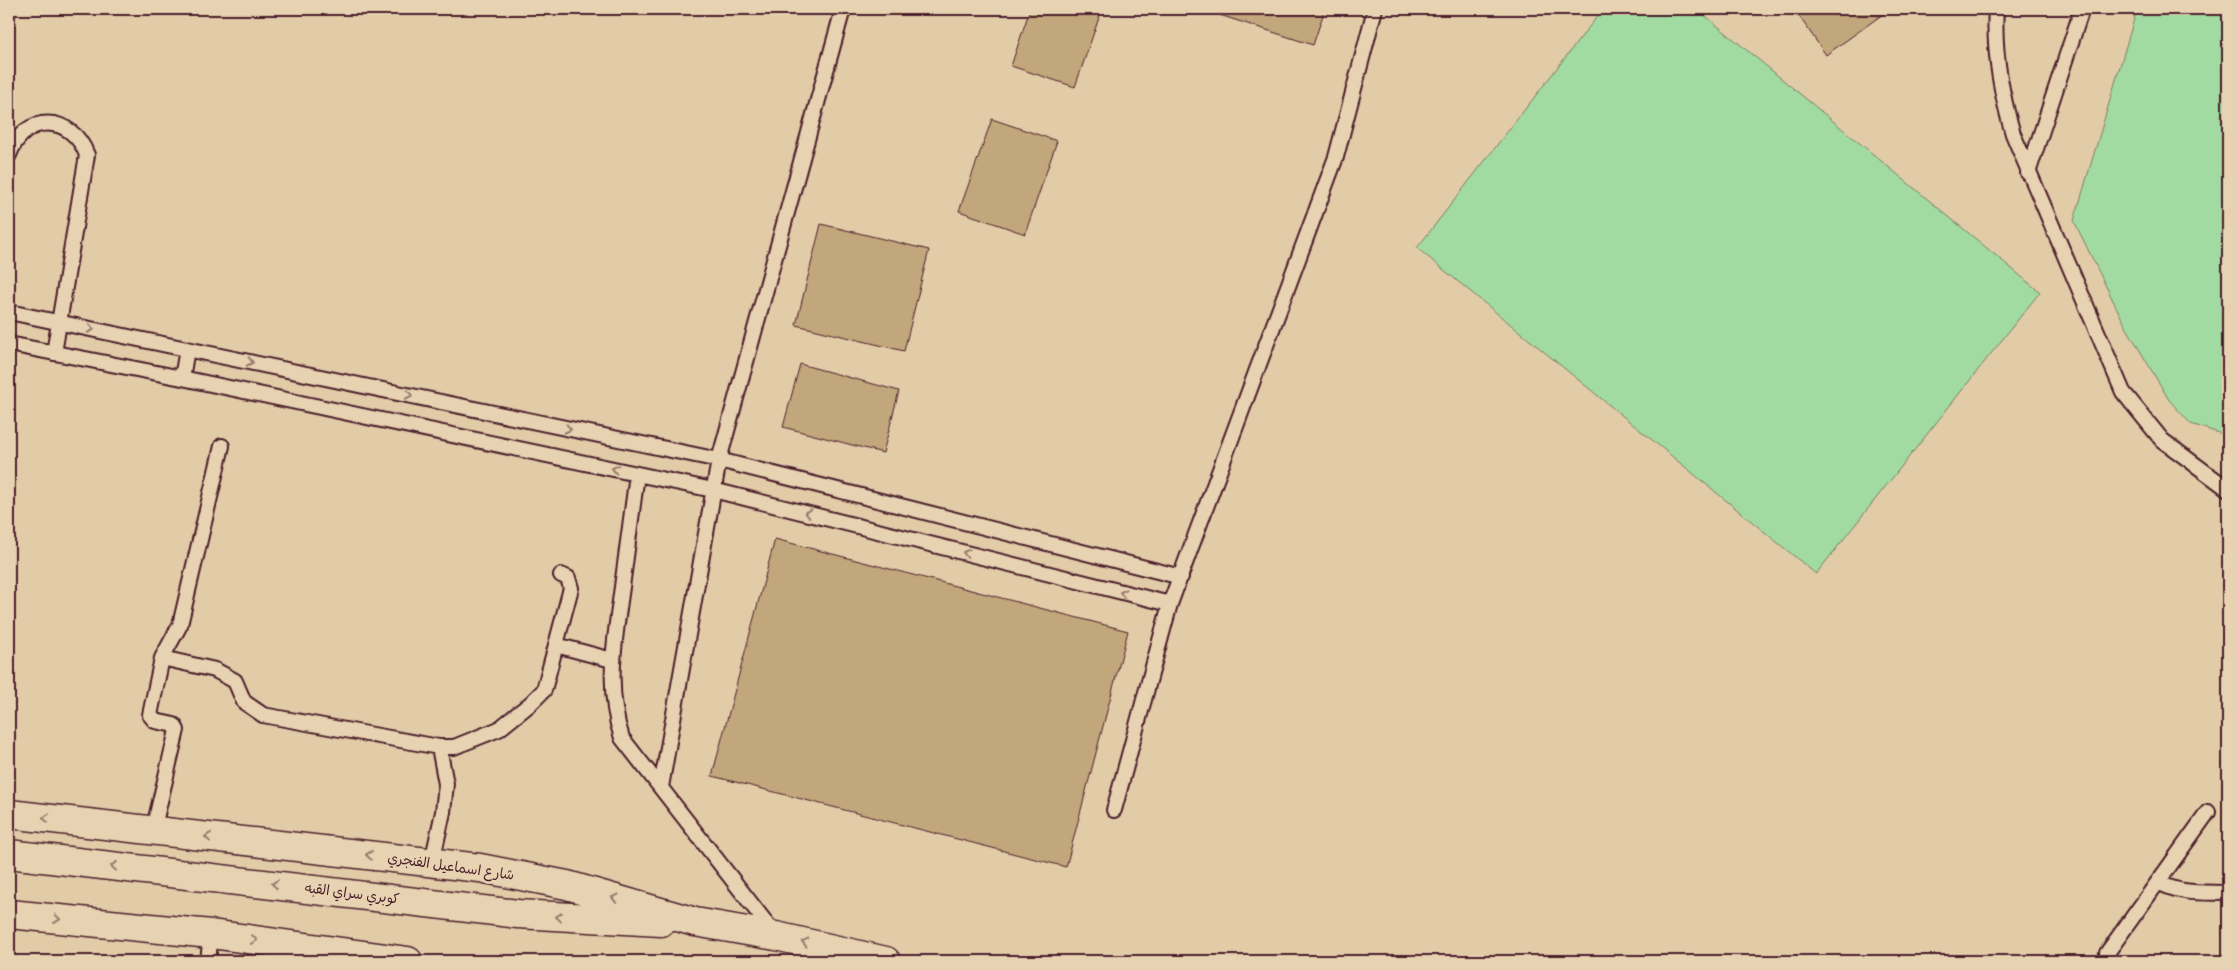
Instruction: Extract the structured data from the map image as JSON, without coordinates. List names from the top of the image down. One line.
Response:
{"streets":{"main road":["شارع اسماعيل الفنجري","كوبري سراي القبه"]},"crossings":[["شارع اسماعيل الفنجري","كوبري سراي القبه"]]}
